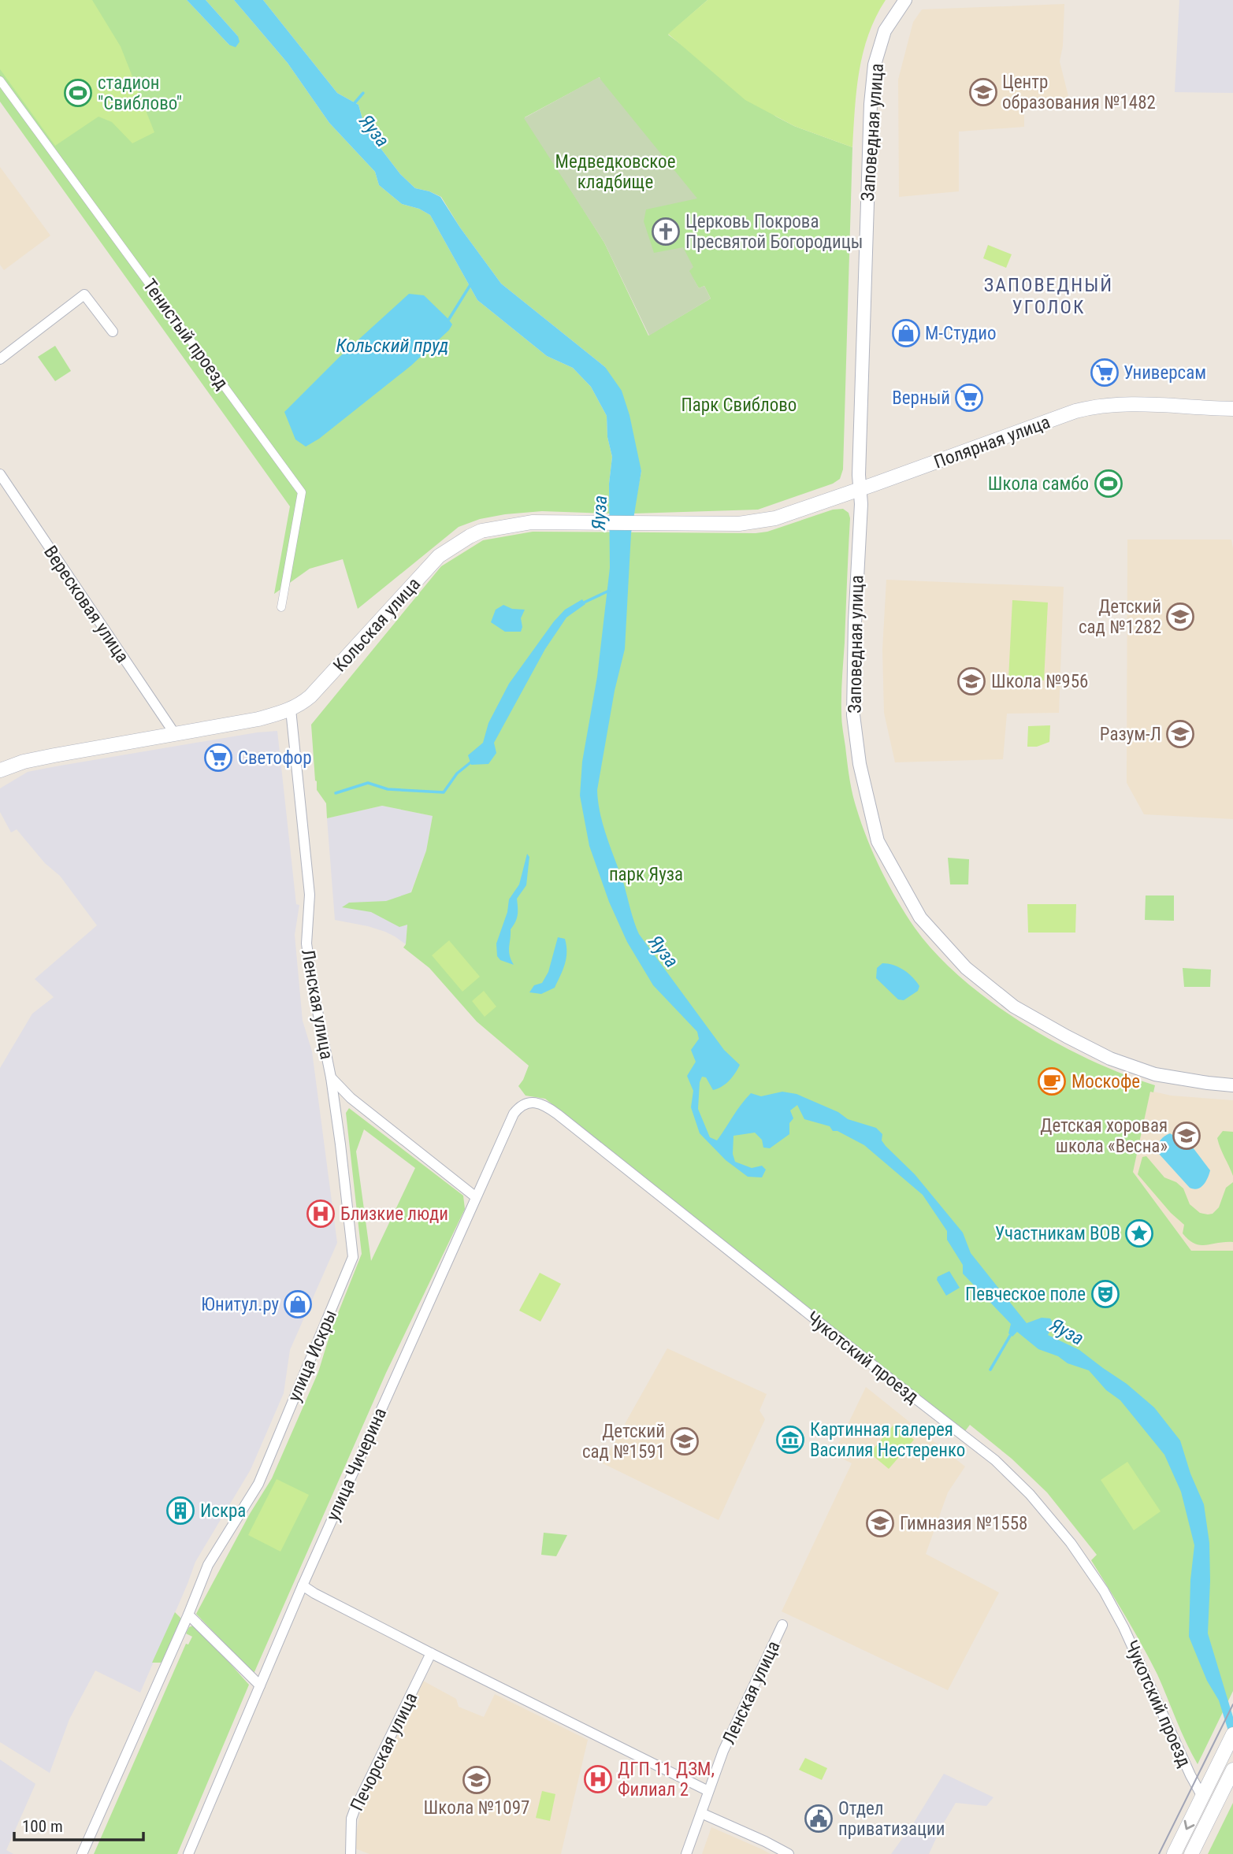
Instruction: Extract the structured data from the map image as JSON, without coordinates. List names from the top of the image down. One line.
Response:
{"streets":{"main road":["Полярная улица","Кольская улица"],"street":["Заповедная улица","Тенистый проезд","Вересковая улица","Ленская улица","улица Искры","Чукотский проезд","улица Чичерина","Печорская улица"]},"crossings":[["Заповедная улица","Полярная улица"],["Полярная улица","Кольская улица"],["Вересковая улица","Кольская улица"],["Кольская улица","Ленская улица"],["Ленская улица","улица Искры"],["Ленская улица","улица Чичерина"],["Чукотский проезд","улица Чичерина"]],"districts":["ЗАПОВЕДНЫЙ УГОЛОК"],"water":["Яуза","Кольский пруд"],"parks":["Медведковское кладбище","Парк Свиблово","парк Яуза"],"places":{"school or university":["Центр образования №1482","Детский сад №1282","Школа №956","Разум-Л","Детская хоровая школа «Весна»","Детский сад №1591","Гимназия №1558","Школа №1097"],"sports":["стадион \"Свиблово\"","Школа самбо"],"church":["Церковь Покрова Пресвятой Богородицы"],"shop":["М-Студио","Юнитул.ру"],"supermarket":["Универсам","Верный","Светофор"],"cafe":["Москофе"],"hospital":["Близкие люди","ДГП 11 ДЗМ, Филиал 2"],"place":["Участникам ВОВ"],"theatre":["Певческое поле"],"museum":["Картинная галерея Василия Нестеренко"],"building":["Искра"],"public building":["Отдел приватизации"]},"scale_bar":"100 m"}
